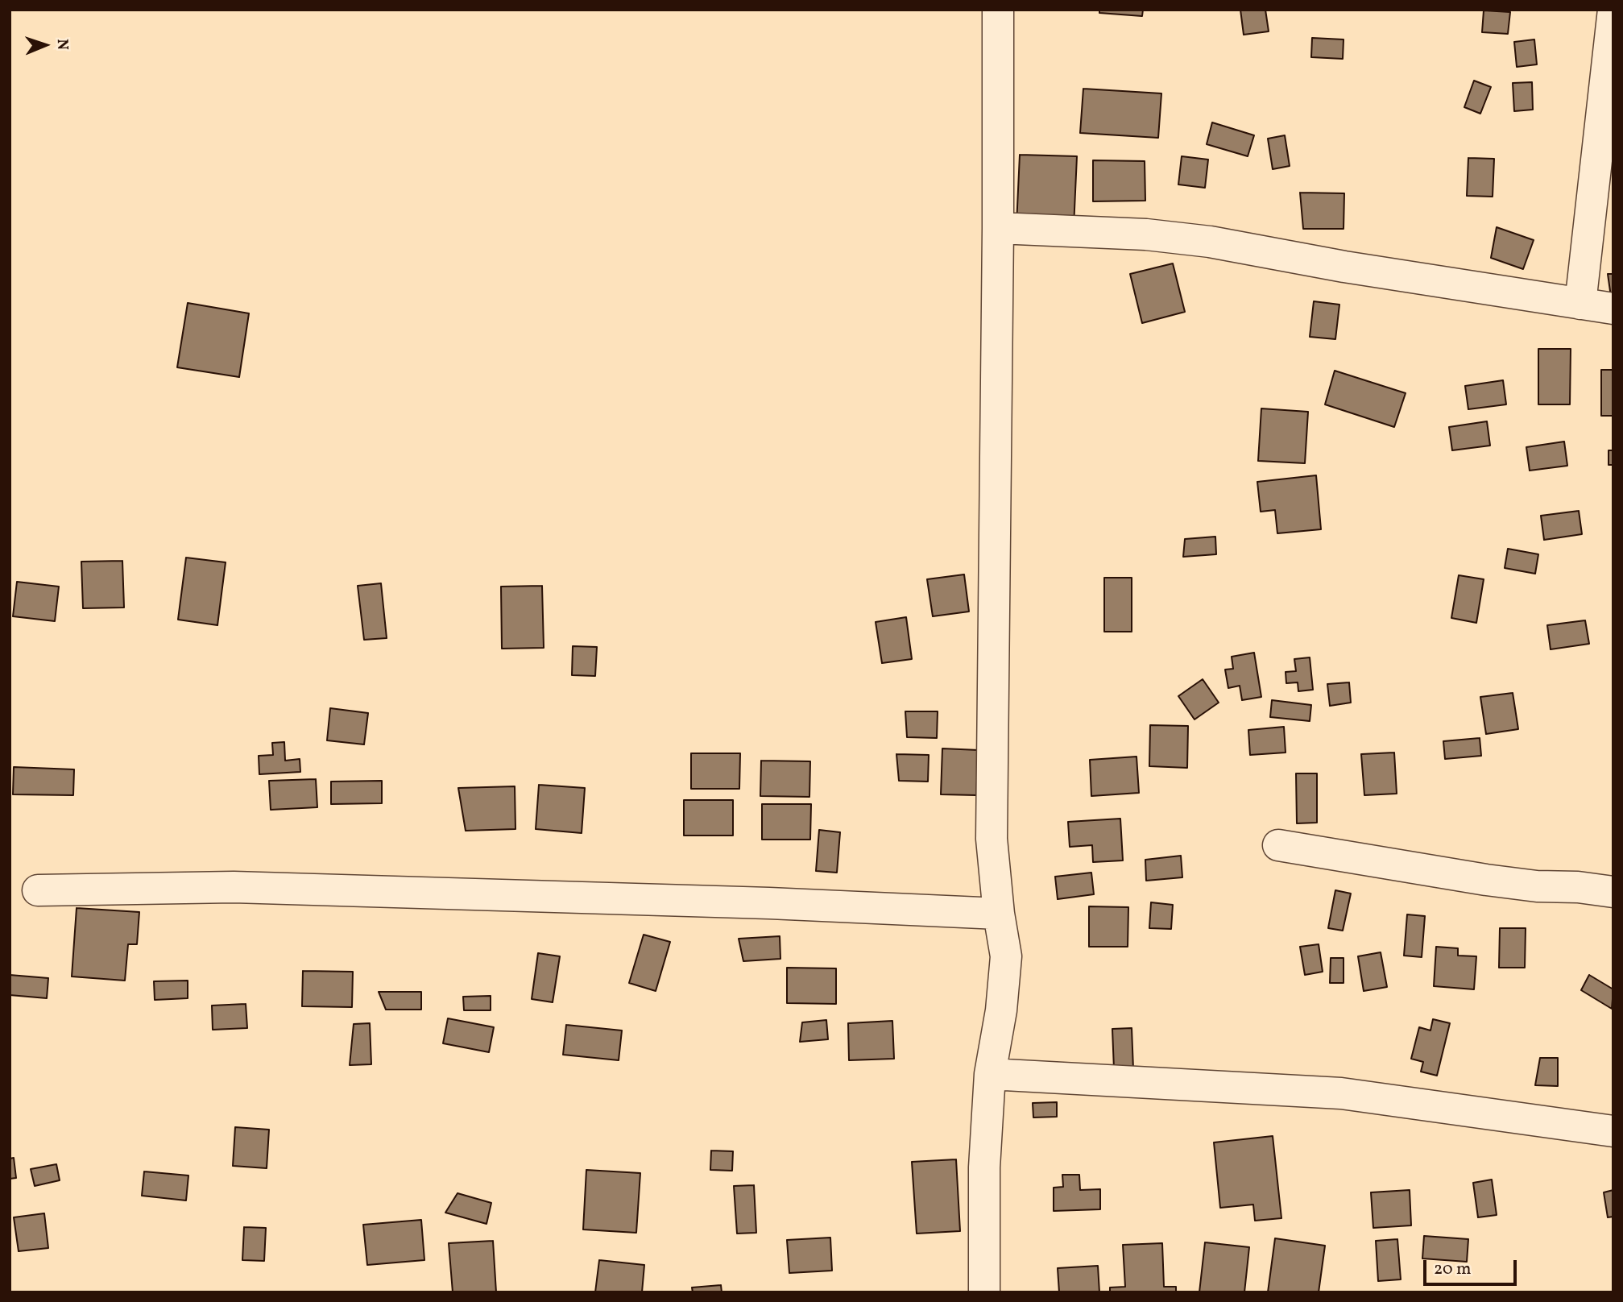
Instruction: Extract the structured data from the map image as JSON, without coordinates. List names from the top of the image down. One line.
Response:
{"scale_bar":"20 m","north":"right"}
